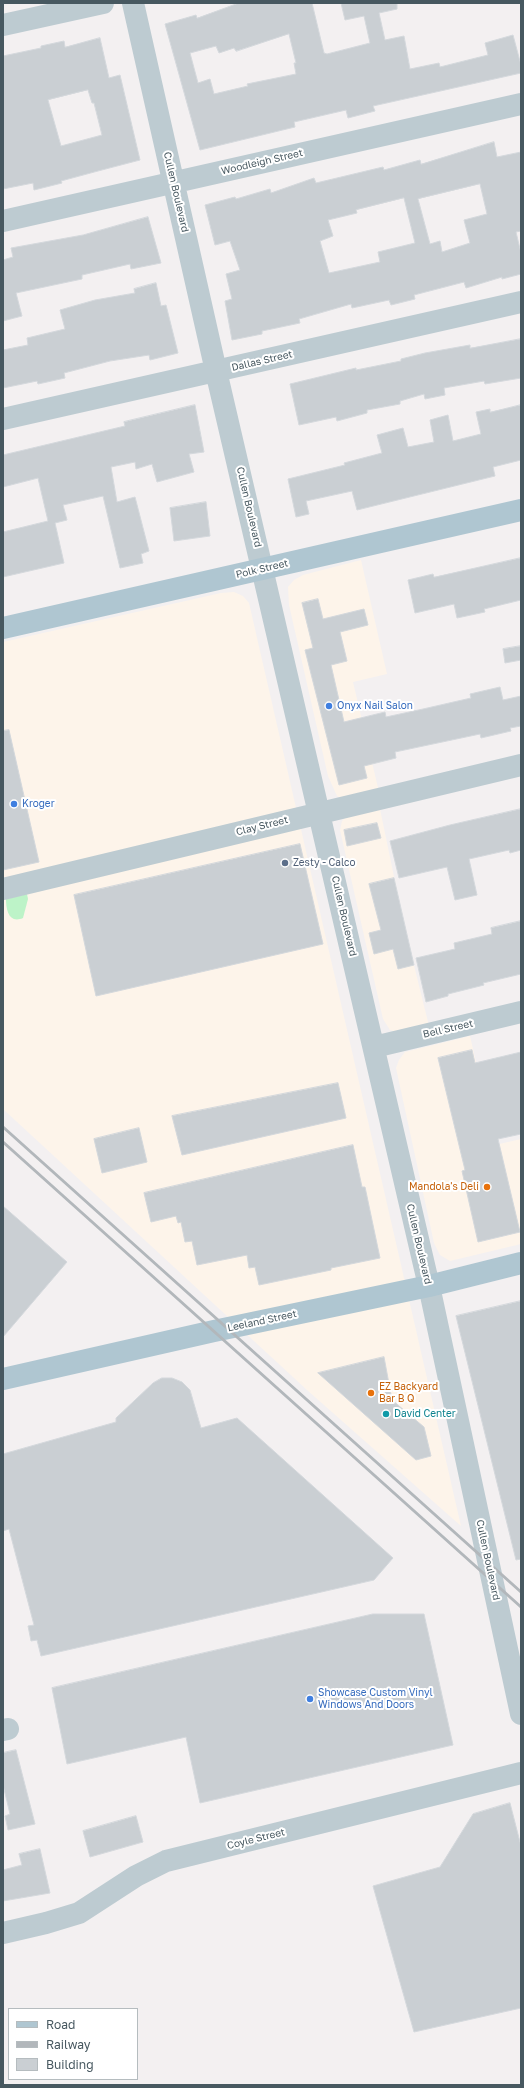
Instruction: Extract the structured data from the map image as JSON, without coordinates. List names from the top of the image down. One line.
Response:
{"streets":{"main road":["Polk Street","Leeland Street"],"street":["Woodleigh Street","Cullen Boulevard","Dallas Street","Clay Street","Bell Street","Coyle Street"]},"crossings":[["Woodleigh Street","Cullen Boulevard"],["Cullen Boulevard","Dallas Street"],["Cullen Boulevard","Polk Street"],["Cullen Boulevard","Clay Street"],["Cullen Boulevard","Bell Street"],["Cullen Boulevard","Leeland Street"]],"places":["Onyx Nail Salon","Kroger","Zesty - Calco","Mandola's Deli","EZ Backyard Bar B Q","David Center","Showcase Custom Vinyl Windows And Doors"],"legend":["Road","Railway","Building"]}
